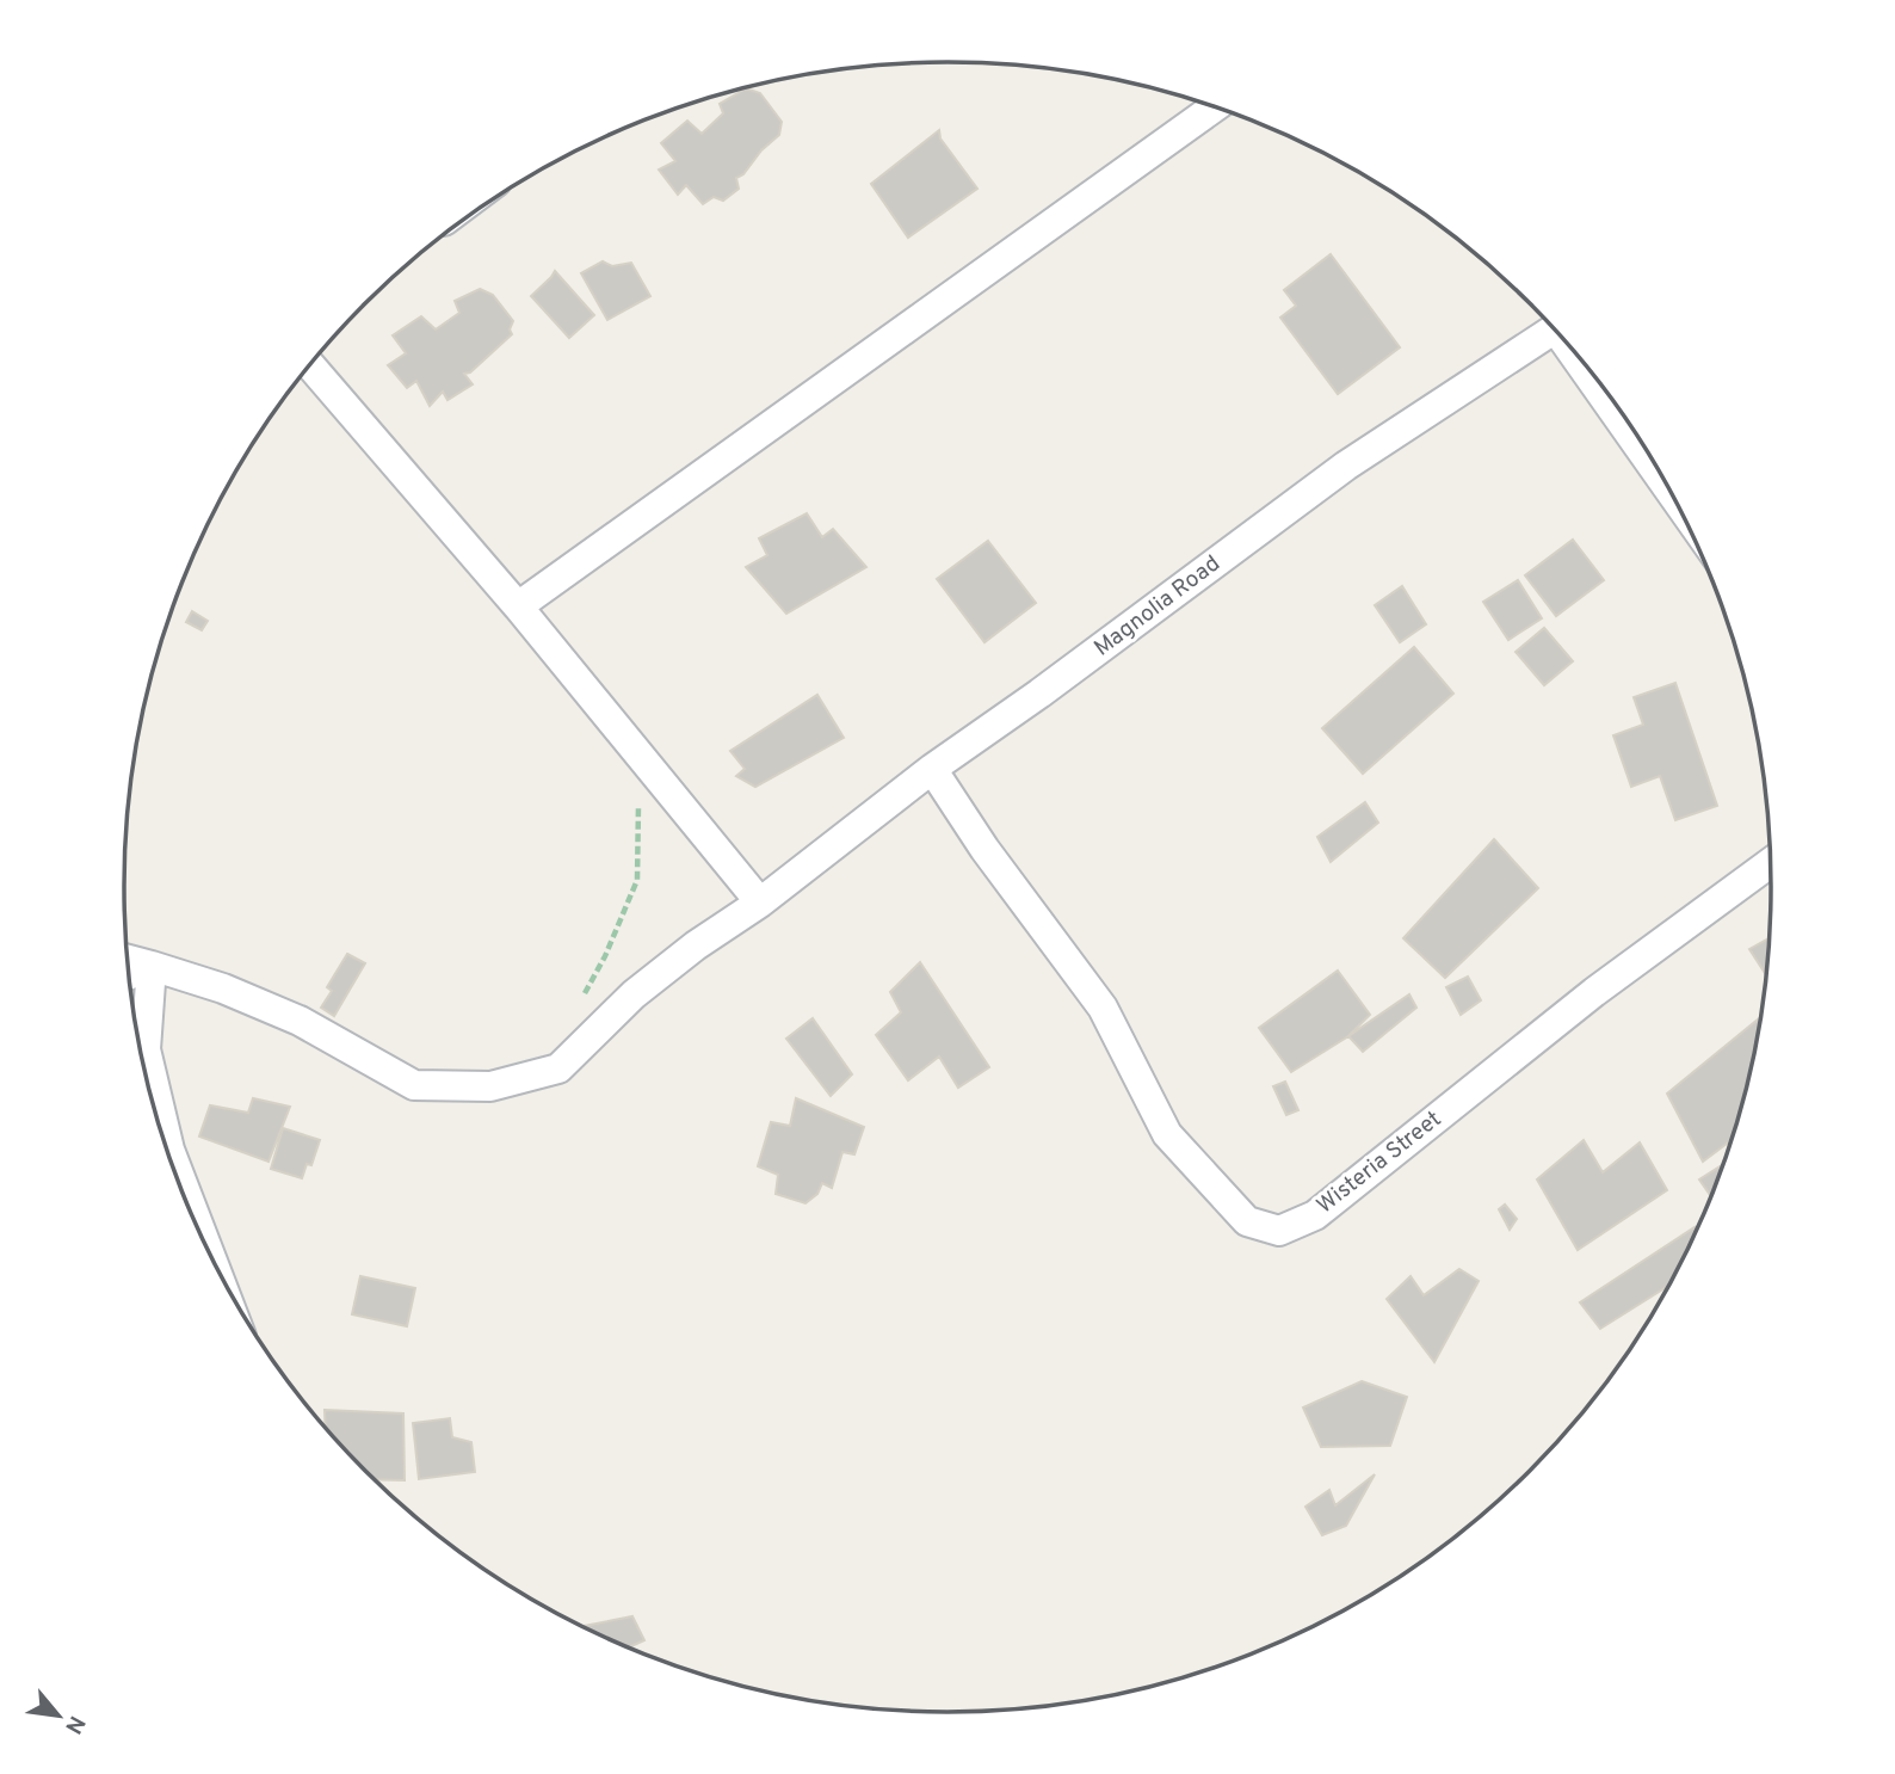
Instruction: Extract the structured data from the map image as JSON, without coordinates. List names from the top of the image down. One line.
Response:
{"streets":{"street":["Magnolia Road","Wisteria Street"]},"crossings":[["Magnolia Road","Wisteria Street"]],"north":"bottom right"}
